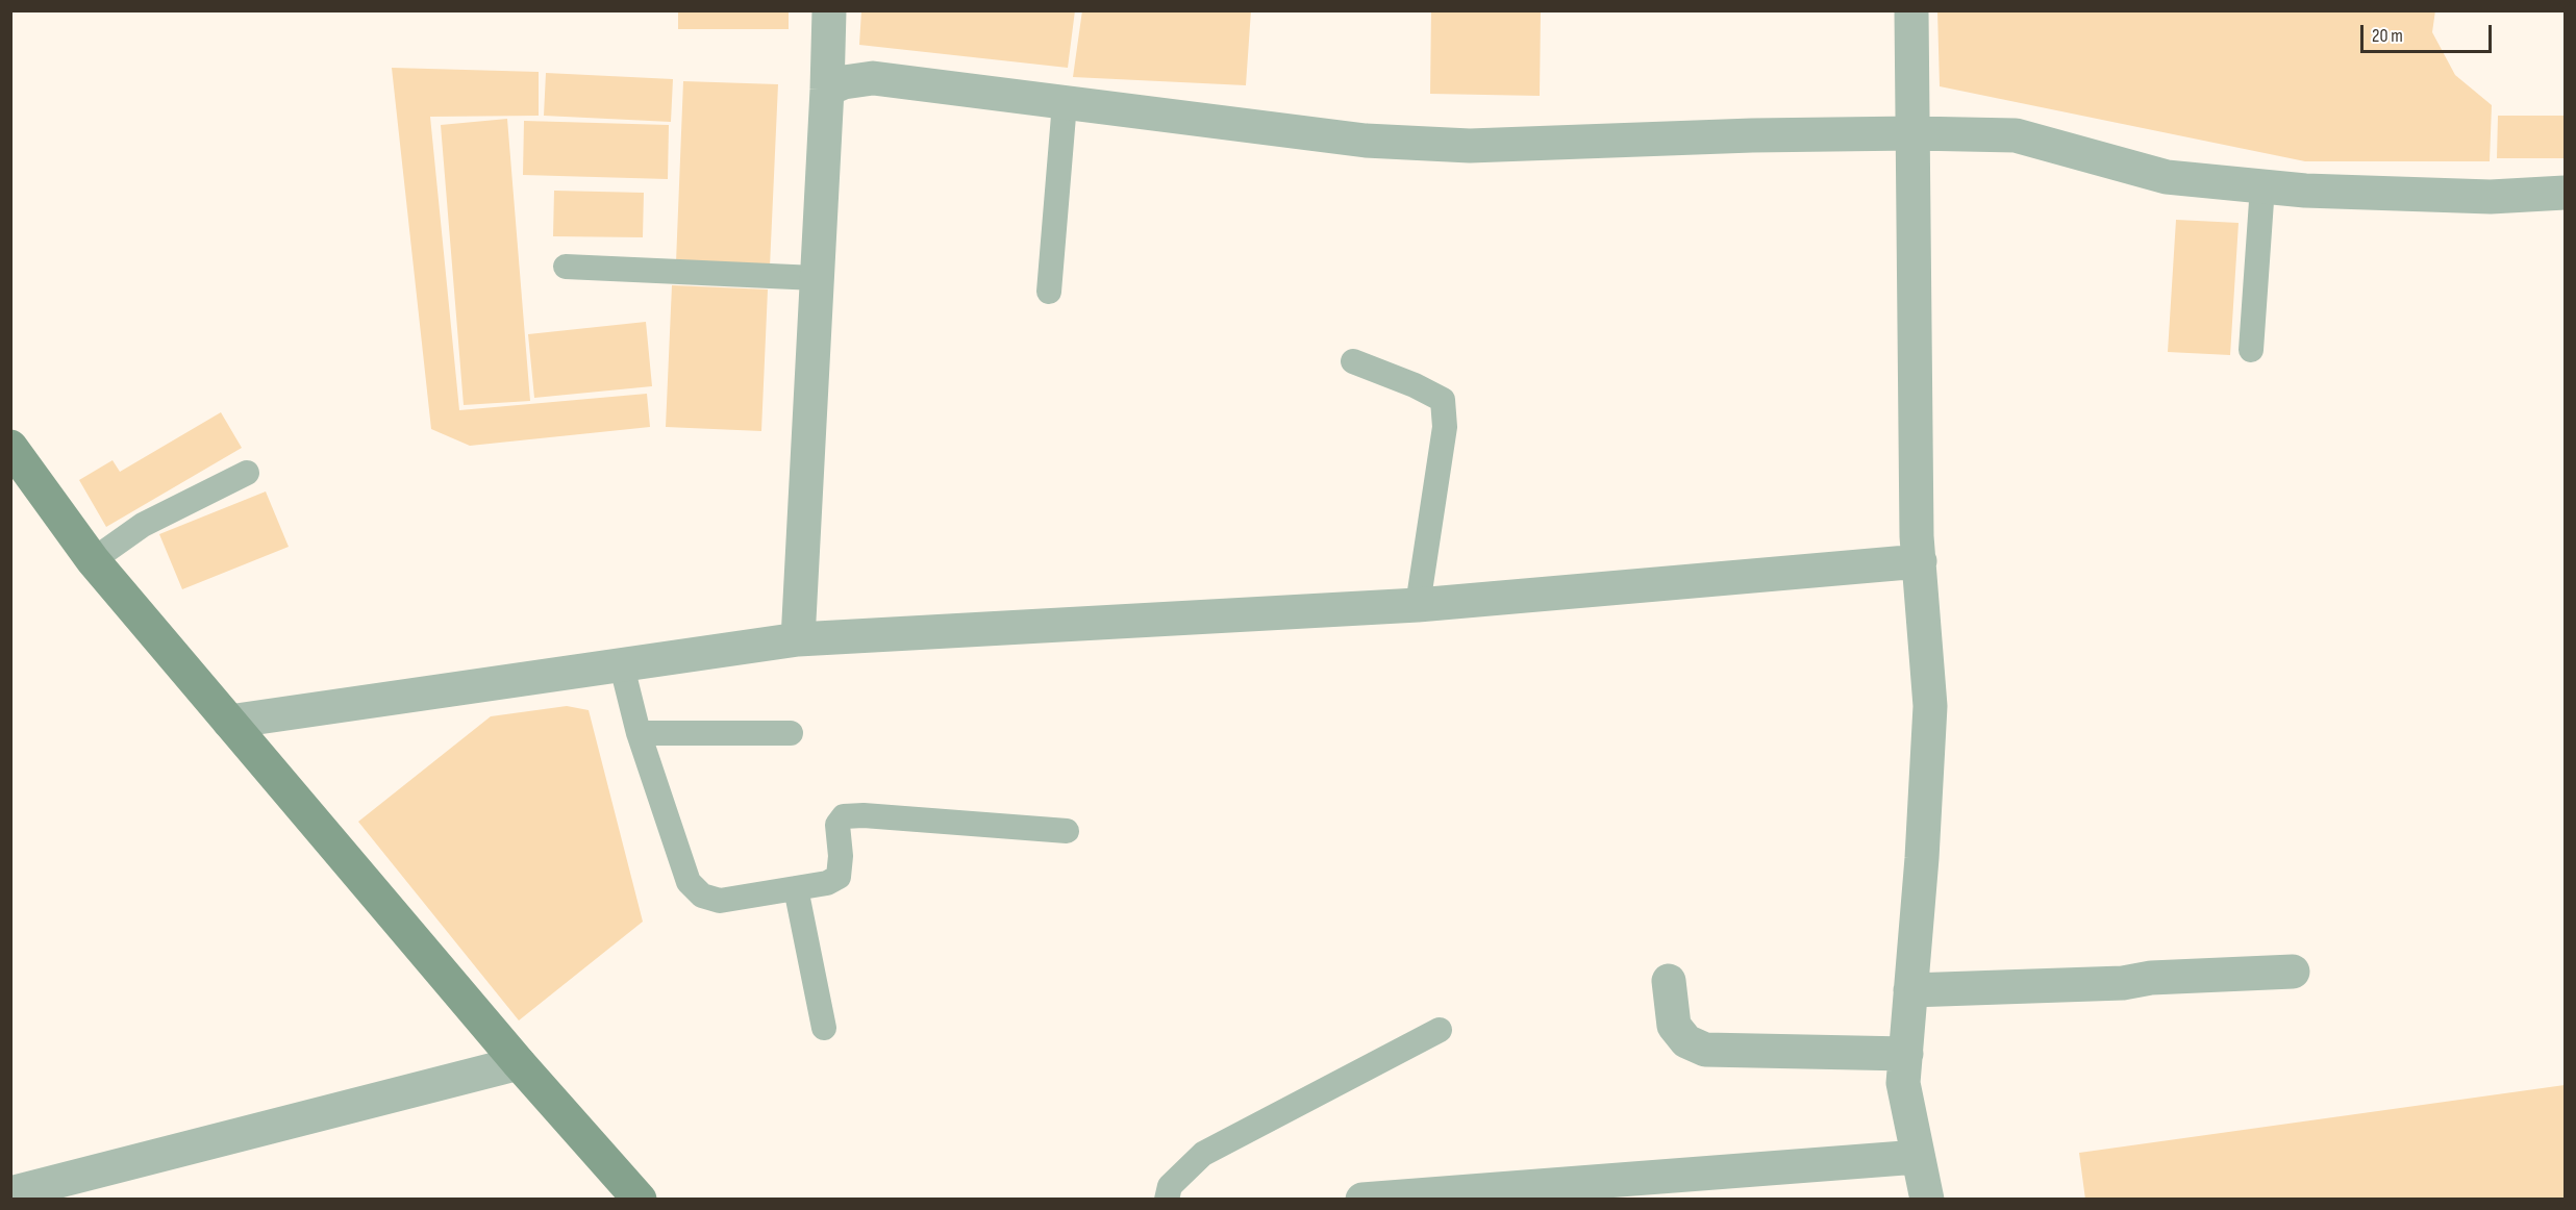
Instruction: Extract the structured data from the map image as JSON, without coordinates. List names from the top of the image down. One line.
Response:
{"scale_bar":"20 m"}
